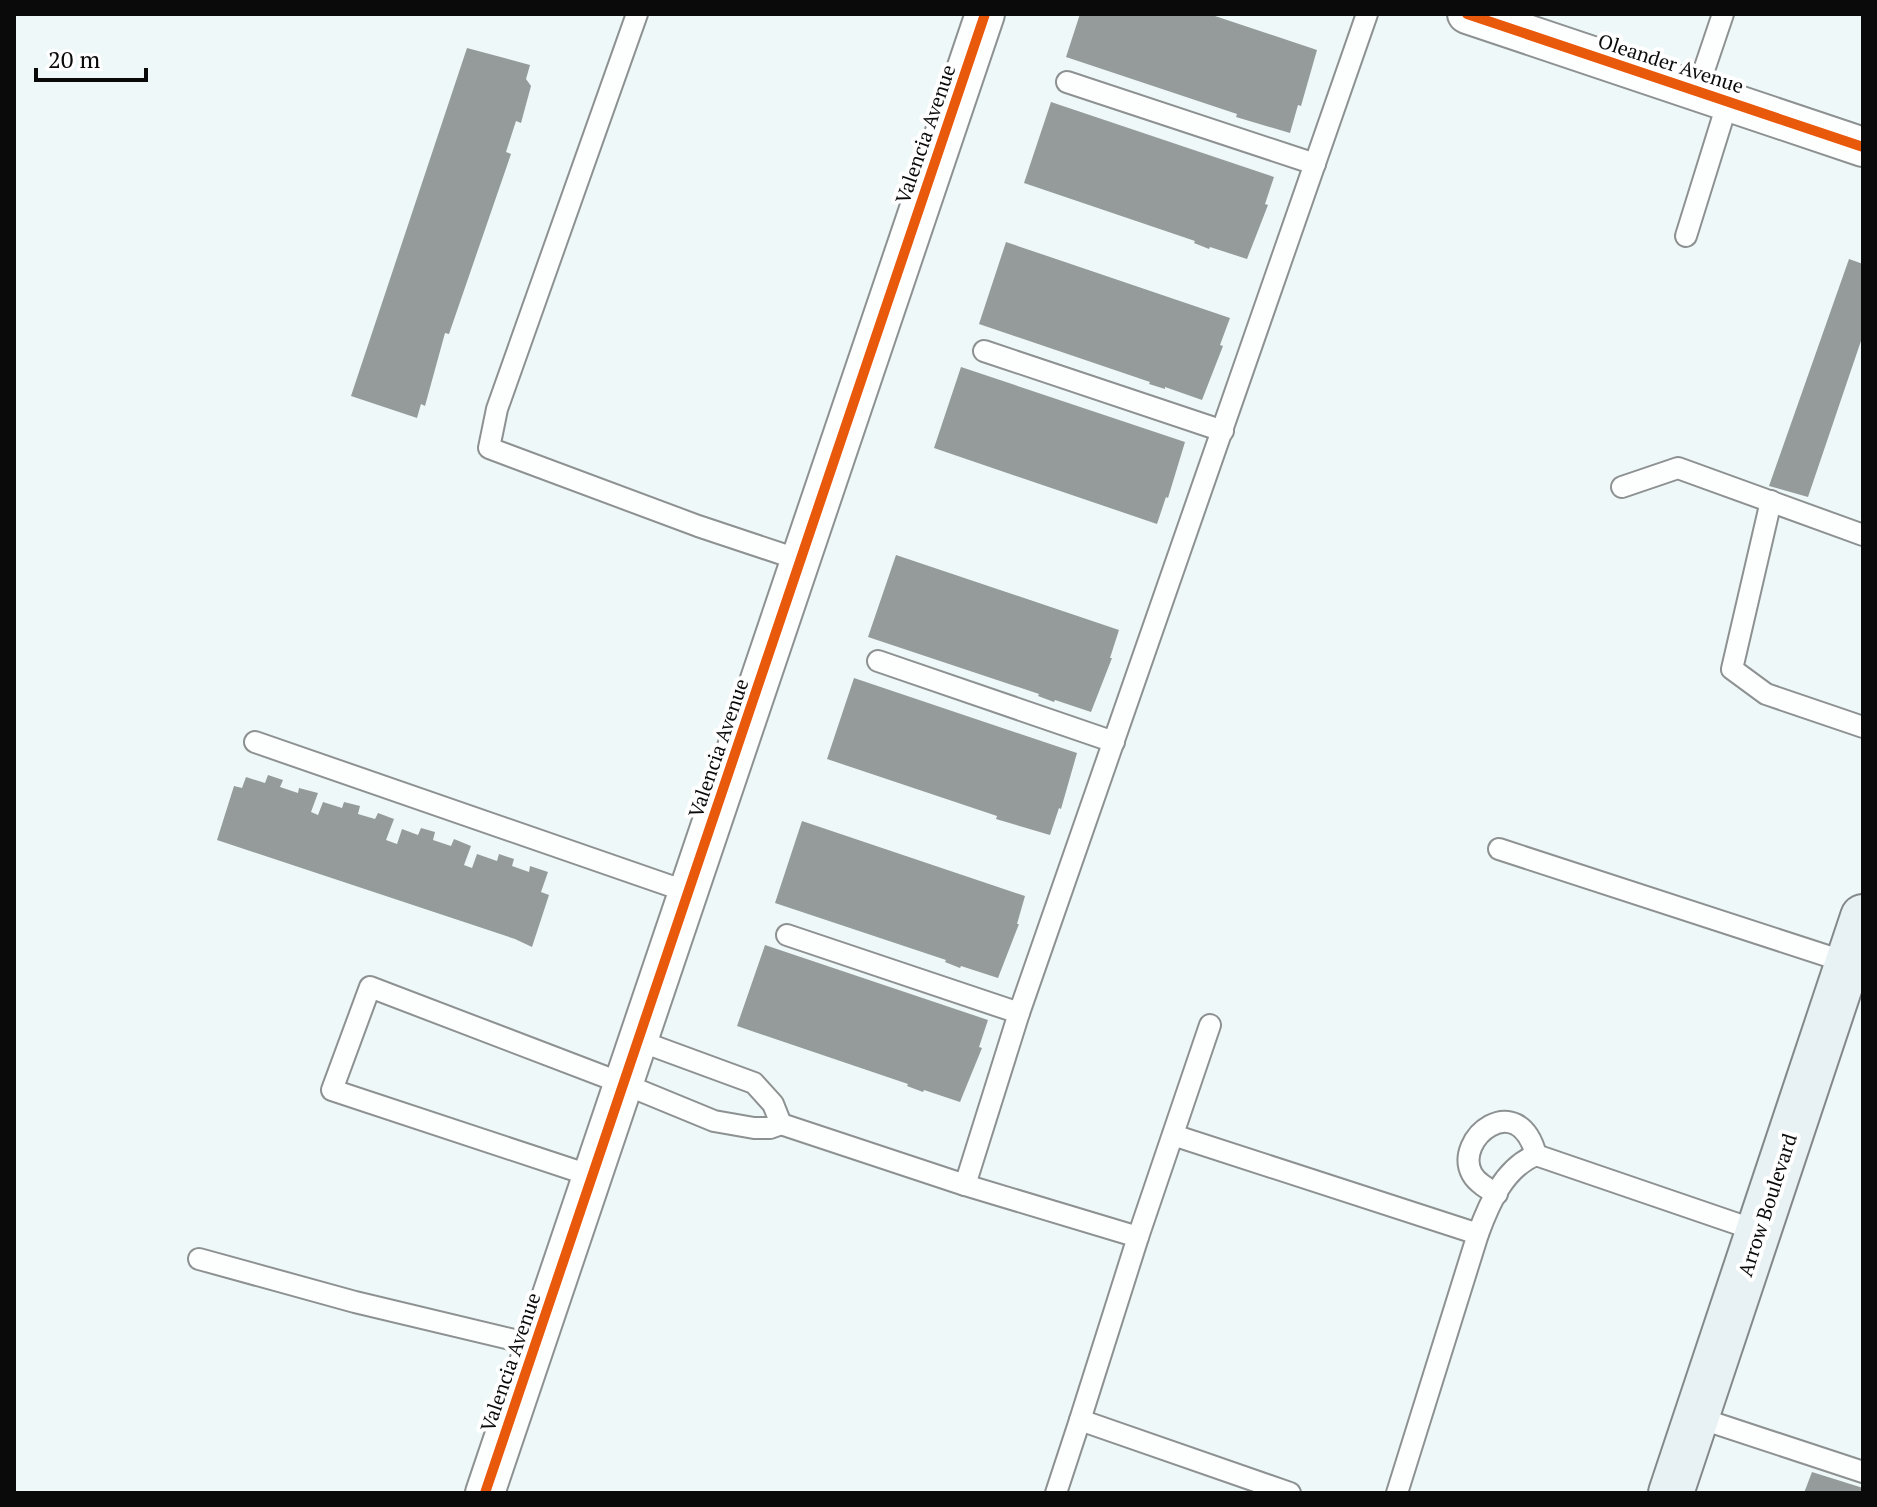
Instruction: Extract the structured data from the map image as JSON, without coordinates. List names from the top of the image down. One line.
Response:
{"streets":{"main road":["Arrow Boulevard"],"street":["Oleander Avenue","Valencia Avenue"]},"scale_bar":"20 m"}
